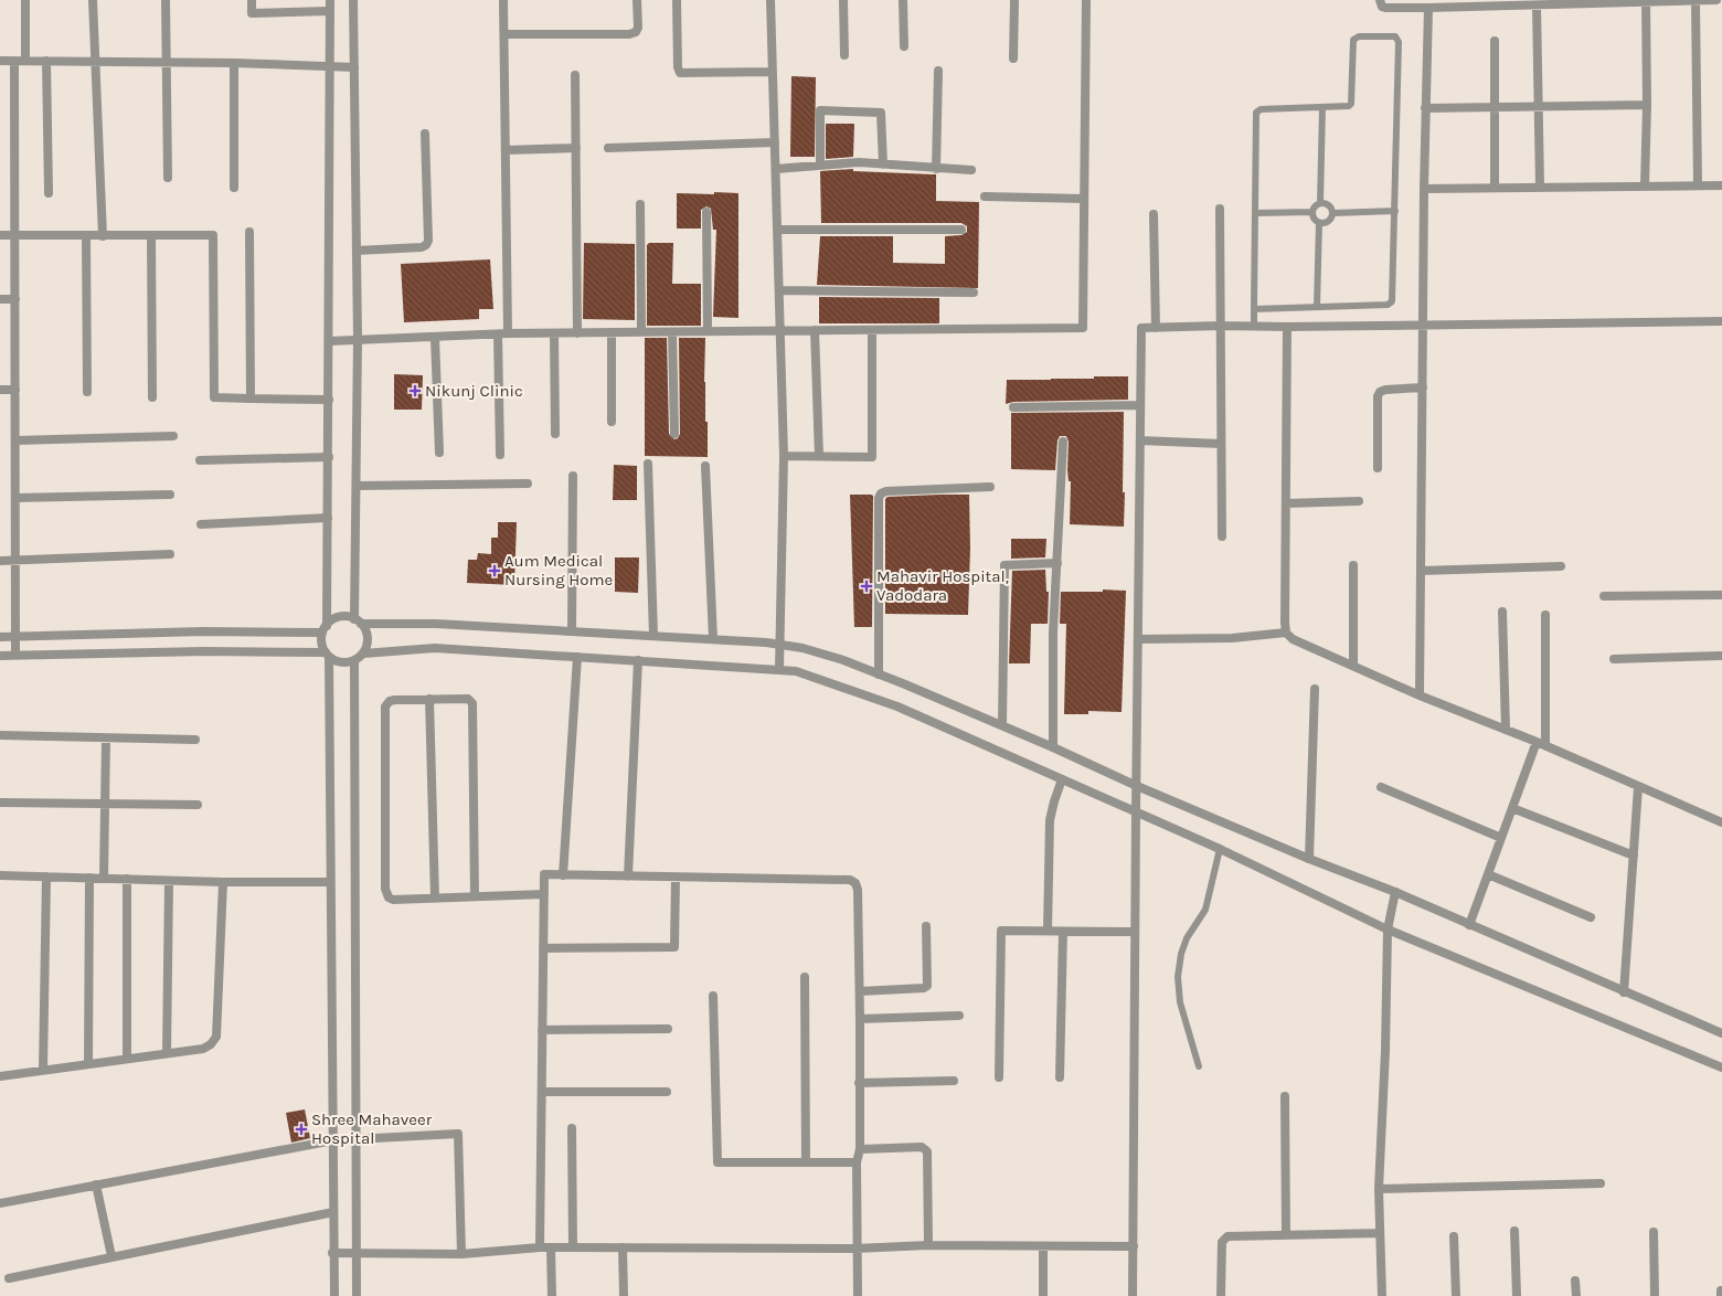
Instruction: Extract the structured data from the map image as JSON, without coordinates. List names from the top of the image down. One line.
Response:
{"places":{"health":["Nikunj Clinic","Aum Medical Nursing Home","Mahavir Hospital, Vadodara","Shree Mahaveer Hospital"]}}
